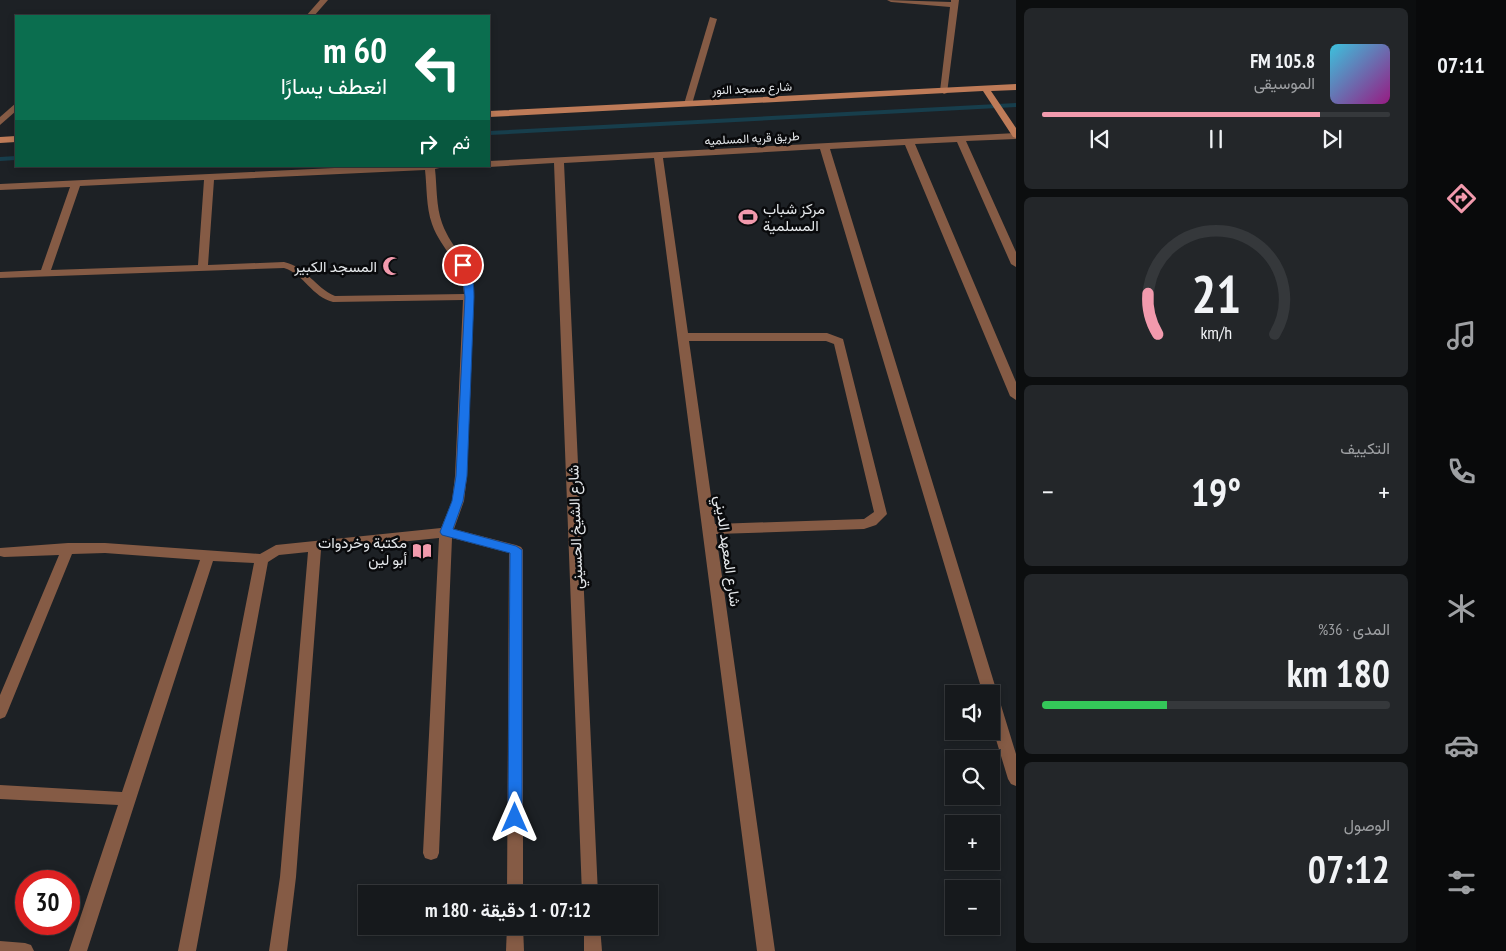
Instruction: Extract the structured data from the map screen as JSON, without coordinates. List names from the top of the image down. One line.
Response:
{"streets":{"main road":["شارع مسجد النور"],"street":["طريق قريه المسلميه","شارع الشيخ الحسيني","شارع المعهد الديني"]},"crossings":[["طريق قريه المسلميه","شارع الشيخ الحسيني"],["طريق قريه المسلميه","شارع المعهد الديني"]],"places":{"sports":["مركز شباب المسلمية"],"mosque":["المسجد الكبير"],"library":["مكتبة وخردوات أبو لين"]},"page":{"tabs":"07:11","turn":["60 m","انعطف يسارًا"],"song":["105.8 FM","الموسيقى"],"then":"ثم","tile":["التكييف",["المدى · 36%","180 km"],["الوصول","07:12"]],"heat":["−","19°","+"],"map_buttons":["+","−"],"limit":"30","trip":"07:12 · 1 دقيقة · 180 m","gauge":["21","km/h"]}}
